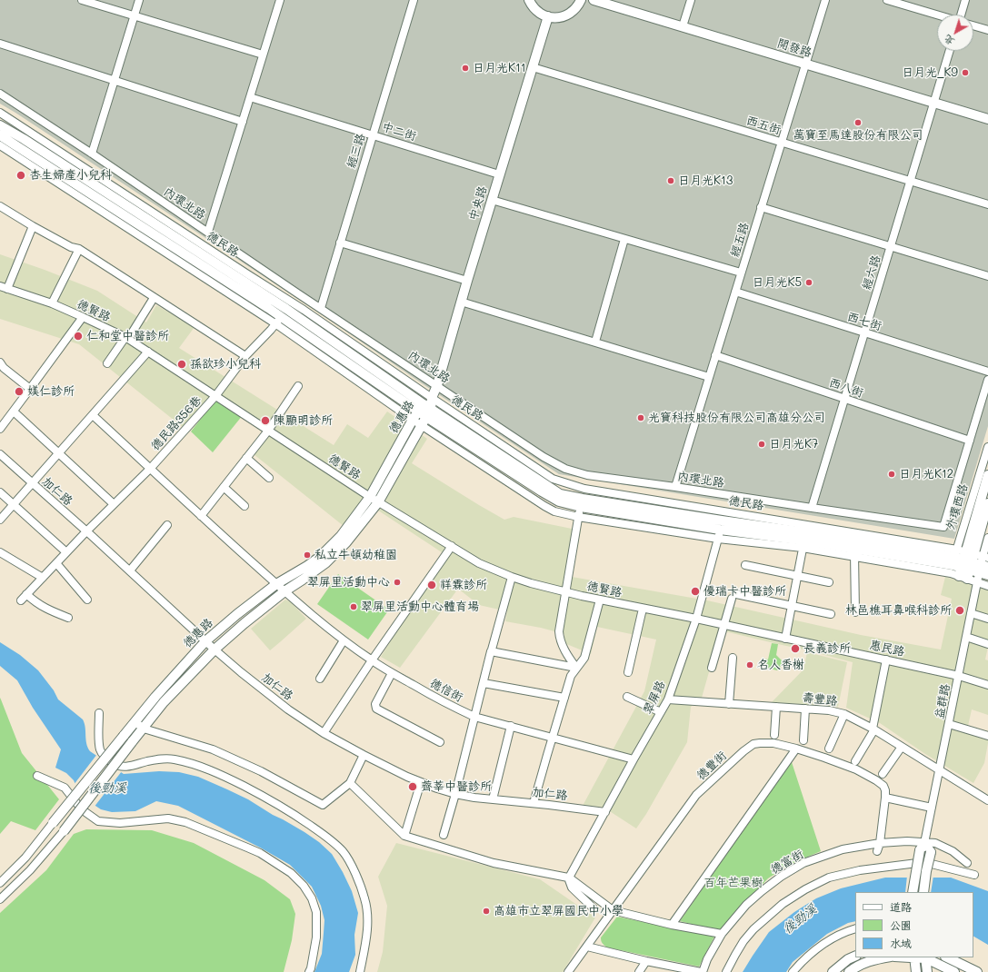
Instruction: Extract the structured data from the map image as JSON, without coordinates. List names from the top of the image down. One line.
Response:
{"streets":{"street":["開發路","西五街","中二街","經三路","內環北路","中央路","經五路","德民路","經六路","德賢路","西七街","西八街","德惠路","德民路356巷","加仁路","外環西路","惠民路","德信街","翠屏路","壽豐路","益群路","德豐街","德富街"]},"crossings":[["開發路","經五路"],["開發路","經六路"],["西五街","中央路"],["西五街","經五路"],["西五街","經六路"],["中二街","經三路"],["中二街","中央路"],["經三路","內環北路"],["內環北路","中央路"],["內環北路","經五路"],["內環北路","經六路"],["內環北路","西八街"],["內環北路","德民路356巷"],["中央路","德民路"],["中央路","德惠路"],["經五路","西七街"],["經五路","西八街"],["德民路","德惠路"],["德民路","德民路356巷"],["德民路","外環西路"],["德民路","翠屏路"],["德民路","益群路"],["經六路","西七街"],["經六路","西八街"],["德賢路","德惠路"],["德賢路","德民路356巷"],["德賢路","惠民路"],["德賢路","翠屏路"],["德惠路","加仁路"],["德惠路","德信街"],["德民路356巷","加仁路"],["德民路356巷","德信街"],["加仁路","翠屏路"],["惠民路","翠屏路"],["惠民路","益群路"],["德信街","翠屏路"],["翠屏路","壽豐路"],["壽豐路","益群路"],["益群路","德富街"]],"water":["後勁溪"],"parks":["百年芒果樹"],"places":["日月光K11","日月光_K9","萬寶至馬達股份有限公司","杏生婦產小兒科","日月光K13","日月光K5","仁和堂中醫診所","孫欲珍小兒科","媄仁診所","光寶科技股份有限公司高雄分公司","陳顯明診所","日月光K7","日月光K12","私立牛頓幼稚園","翠屏里活動中心","祥霖診所","優瑞卡中醫診所","翠屏里活動中心體育場","林邑樵耳鼻喉科診所","長義診所","名人香榭","薺莘中醫診所","高雄市立翠屏國民中小學"],"legend":["道路","公園","水域"],"north":"bottom left"}
